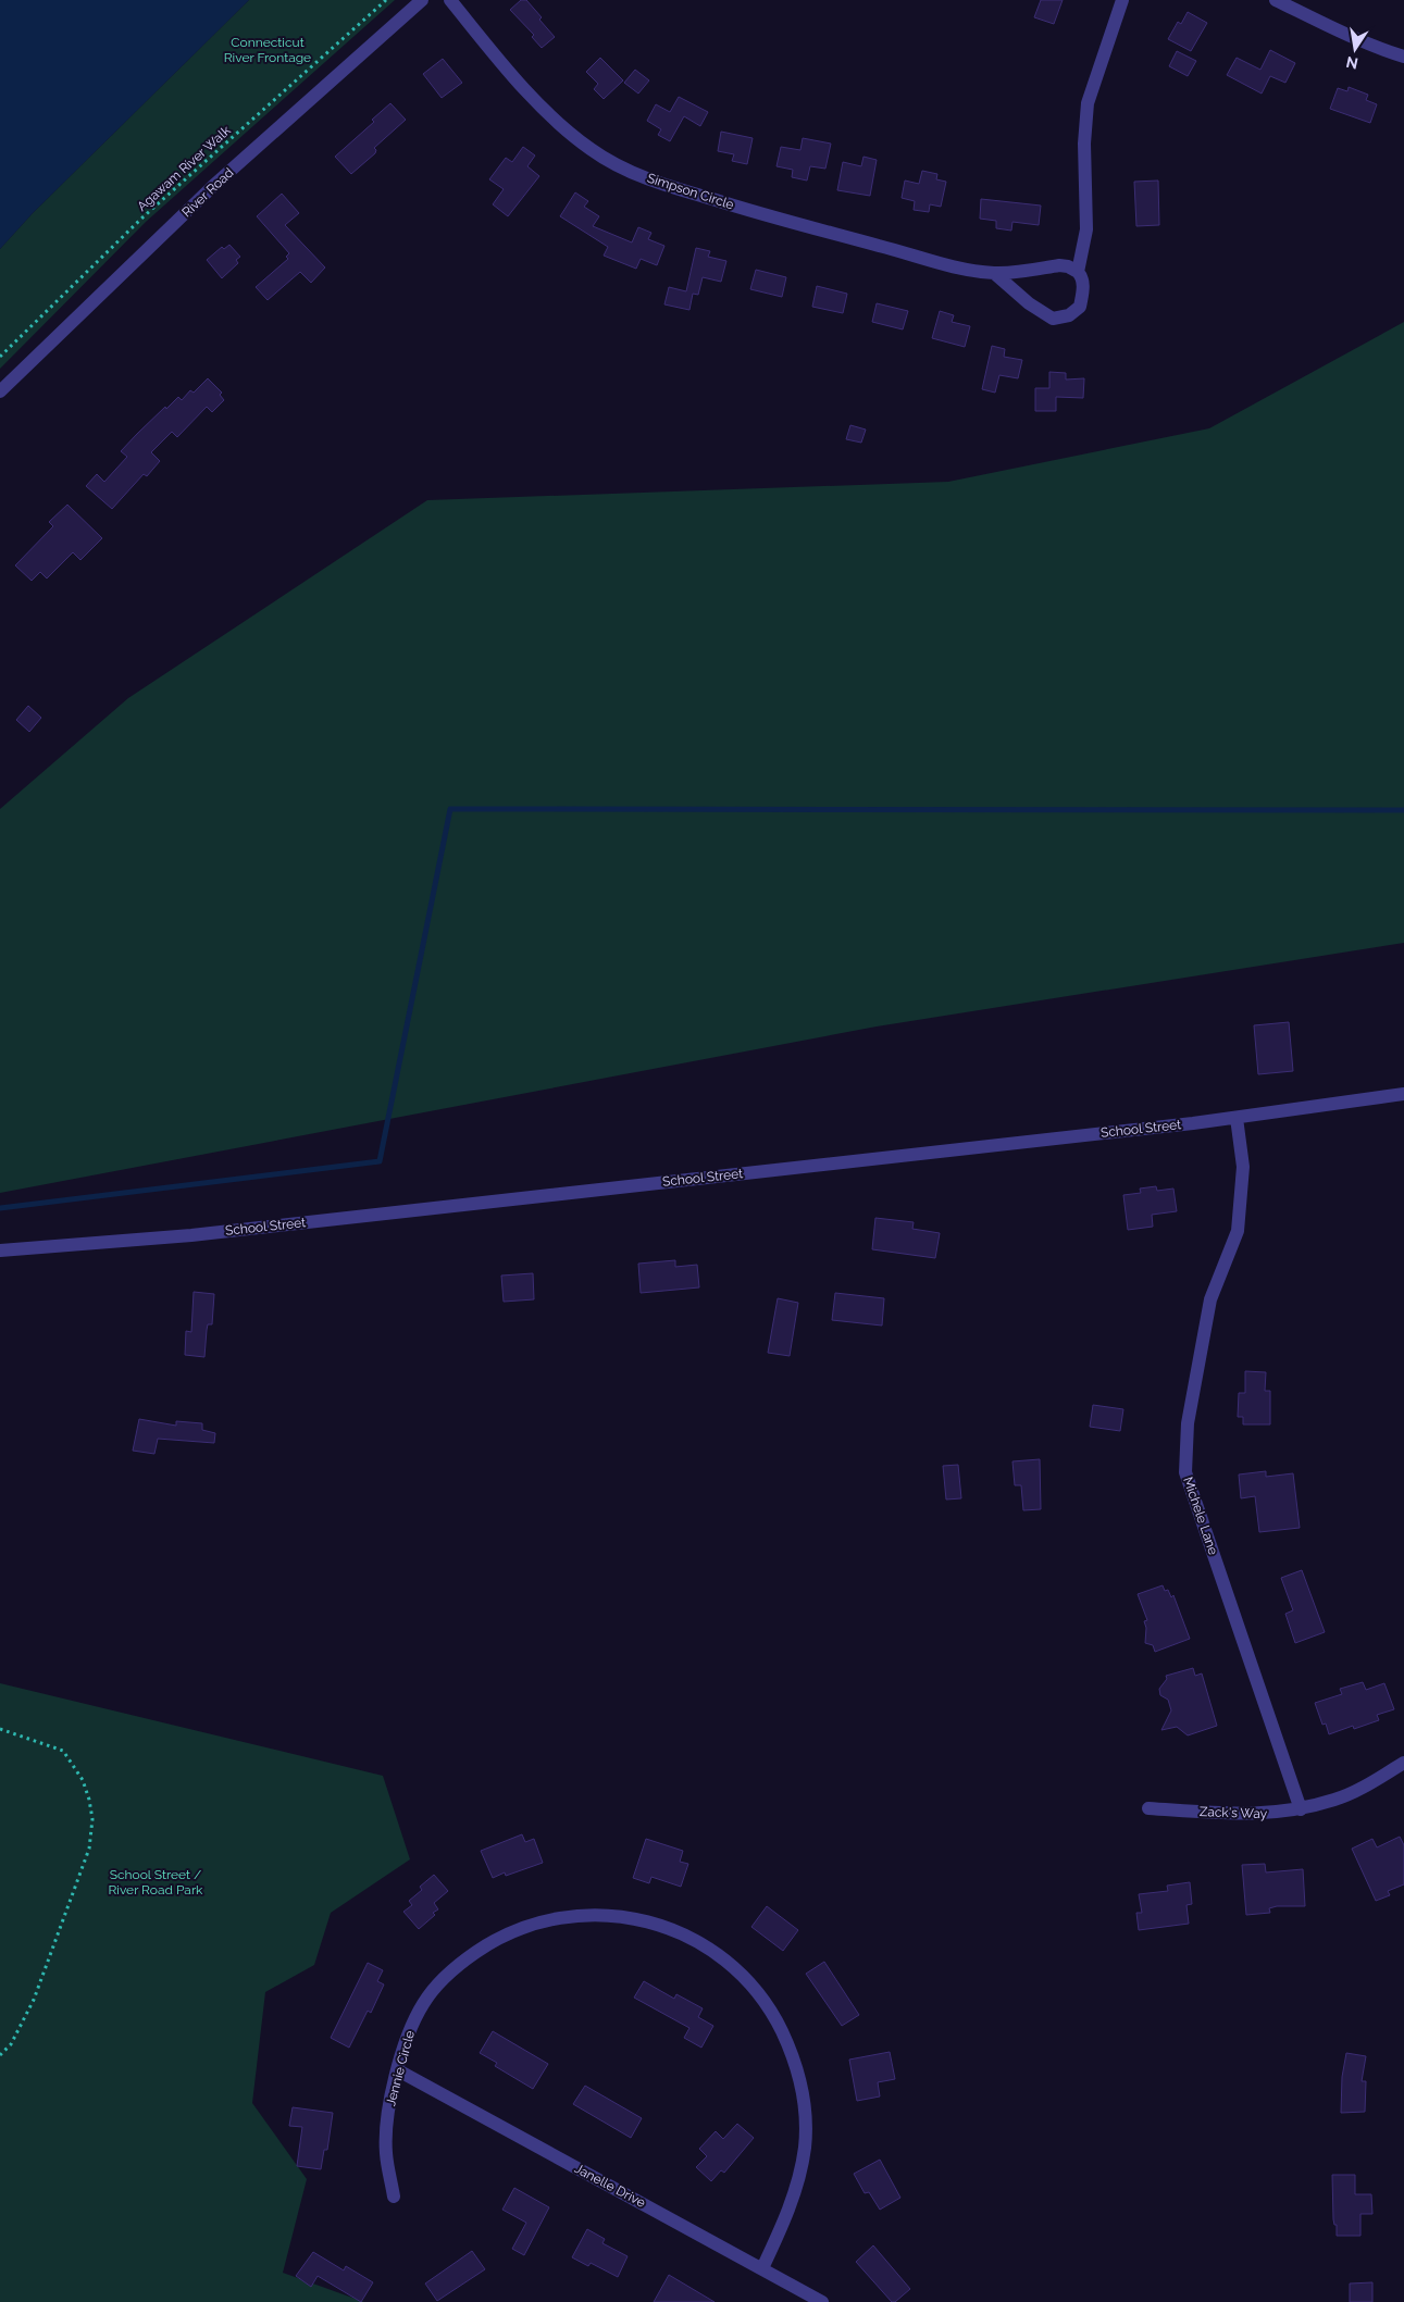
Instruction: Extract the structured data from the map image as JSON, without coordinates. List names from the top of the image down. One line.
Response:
{"streets":{"street":["Simpson Circle","River Road","School Street","Michele Lane","Zack's Way","Jennie Circle","Janelle Drive"],"path":["Agawam River Walk"]},"crossings":[["School Street","Michele Lane"],["Michele Lane","Zack's Way"],["Jennie Circle","Janelle Drive"]],"parks":["Connecticut River Frontage","School Street / River Road Park"],"north":"bottom"}
